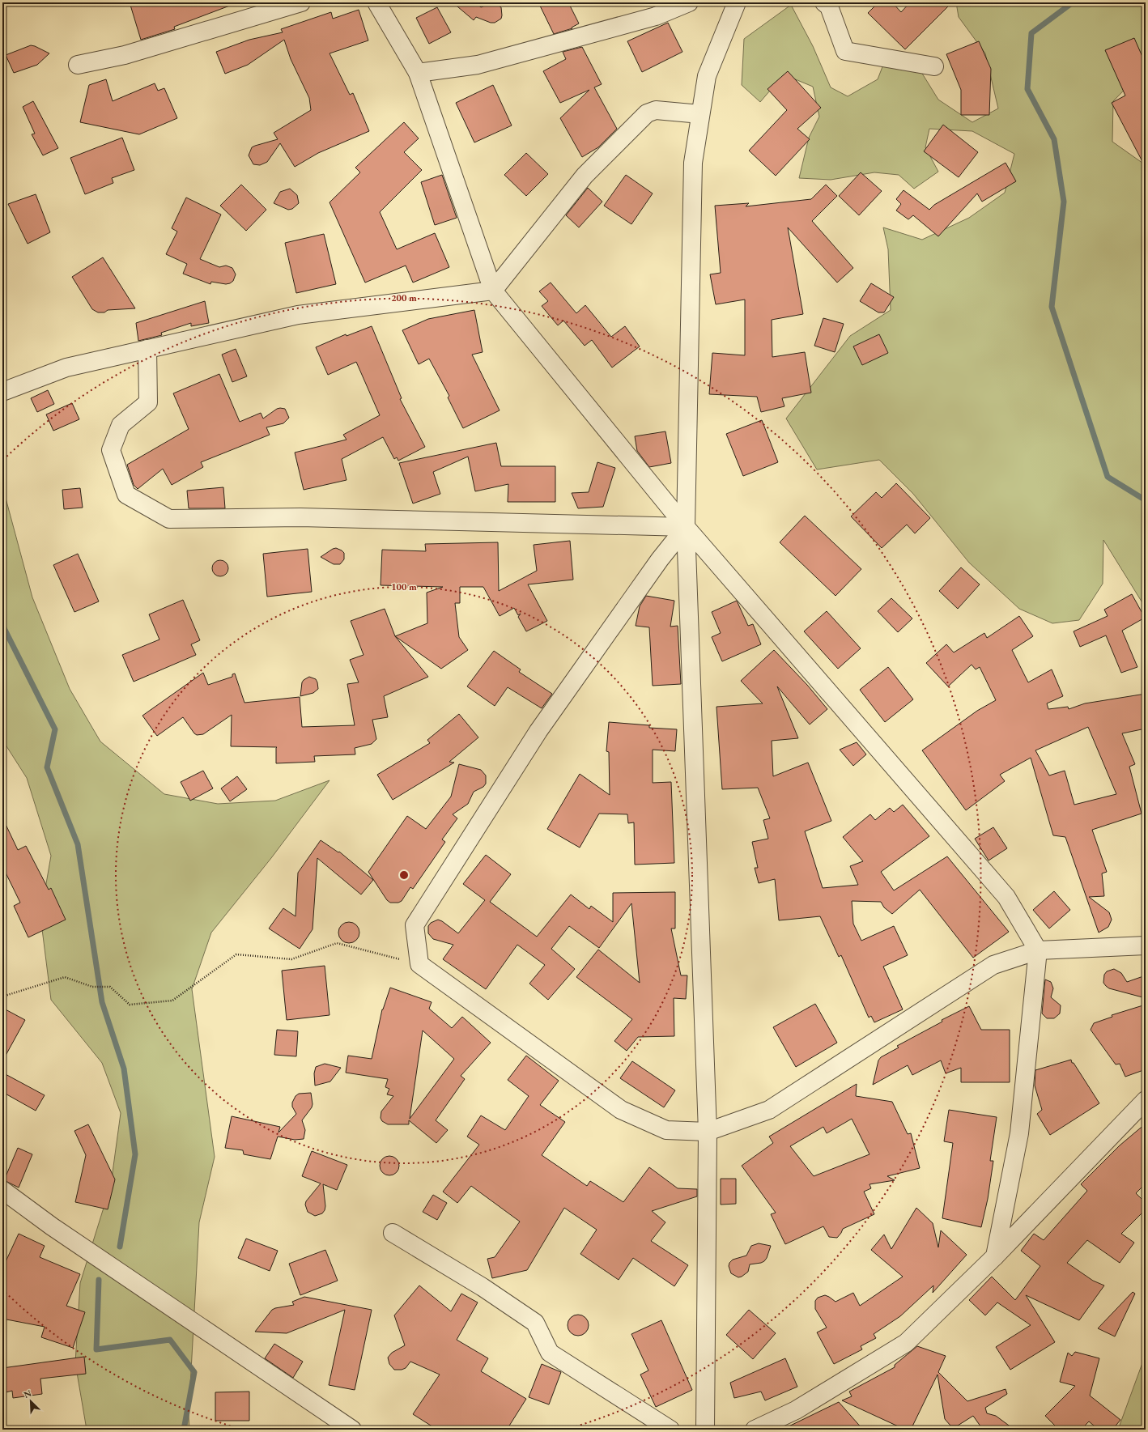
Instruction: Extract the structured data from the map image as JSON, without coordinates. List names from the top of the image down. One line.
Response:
{"north":"top left","rings":["200 m","100 m"]}
